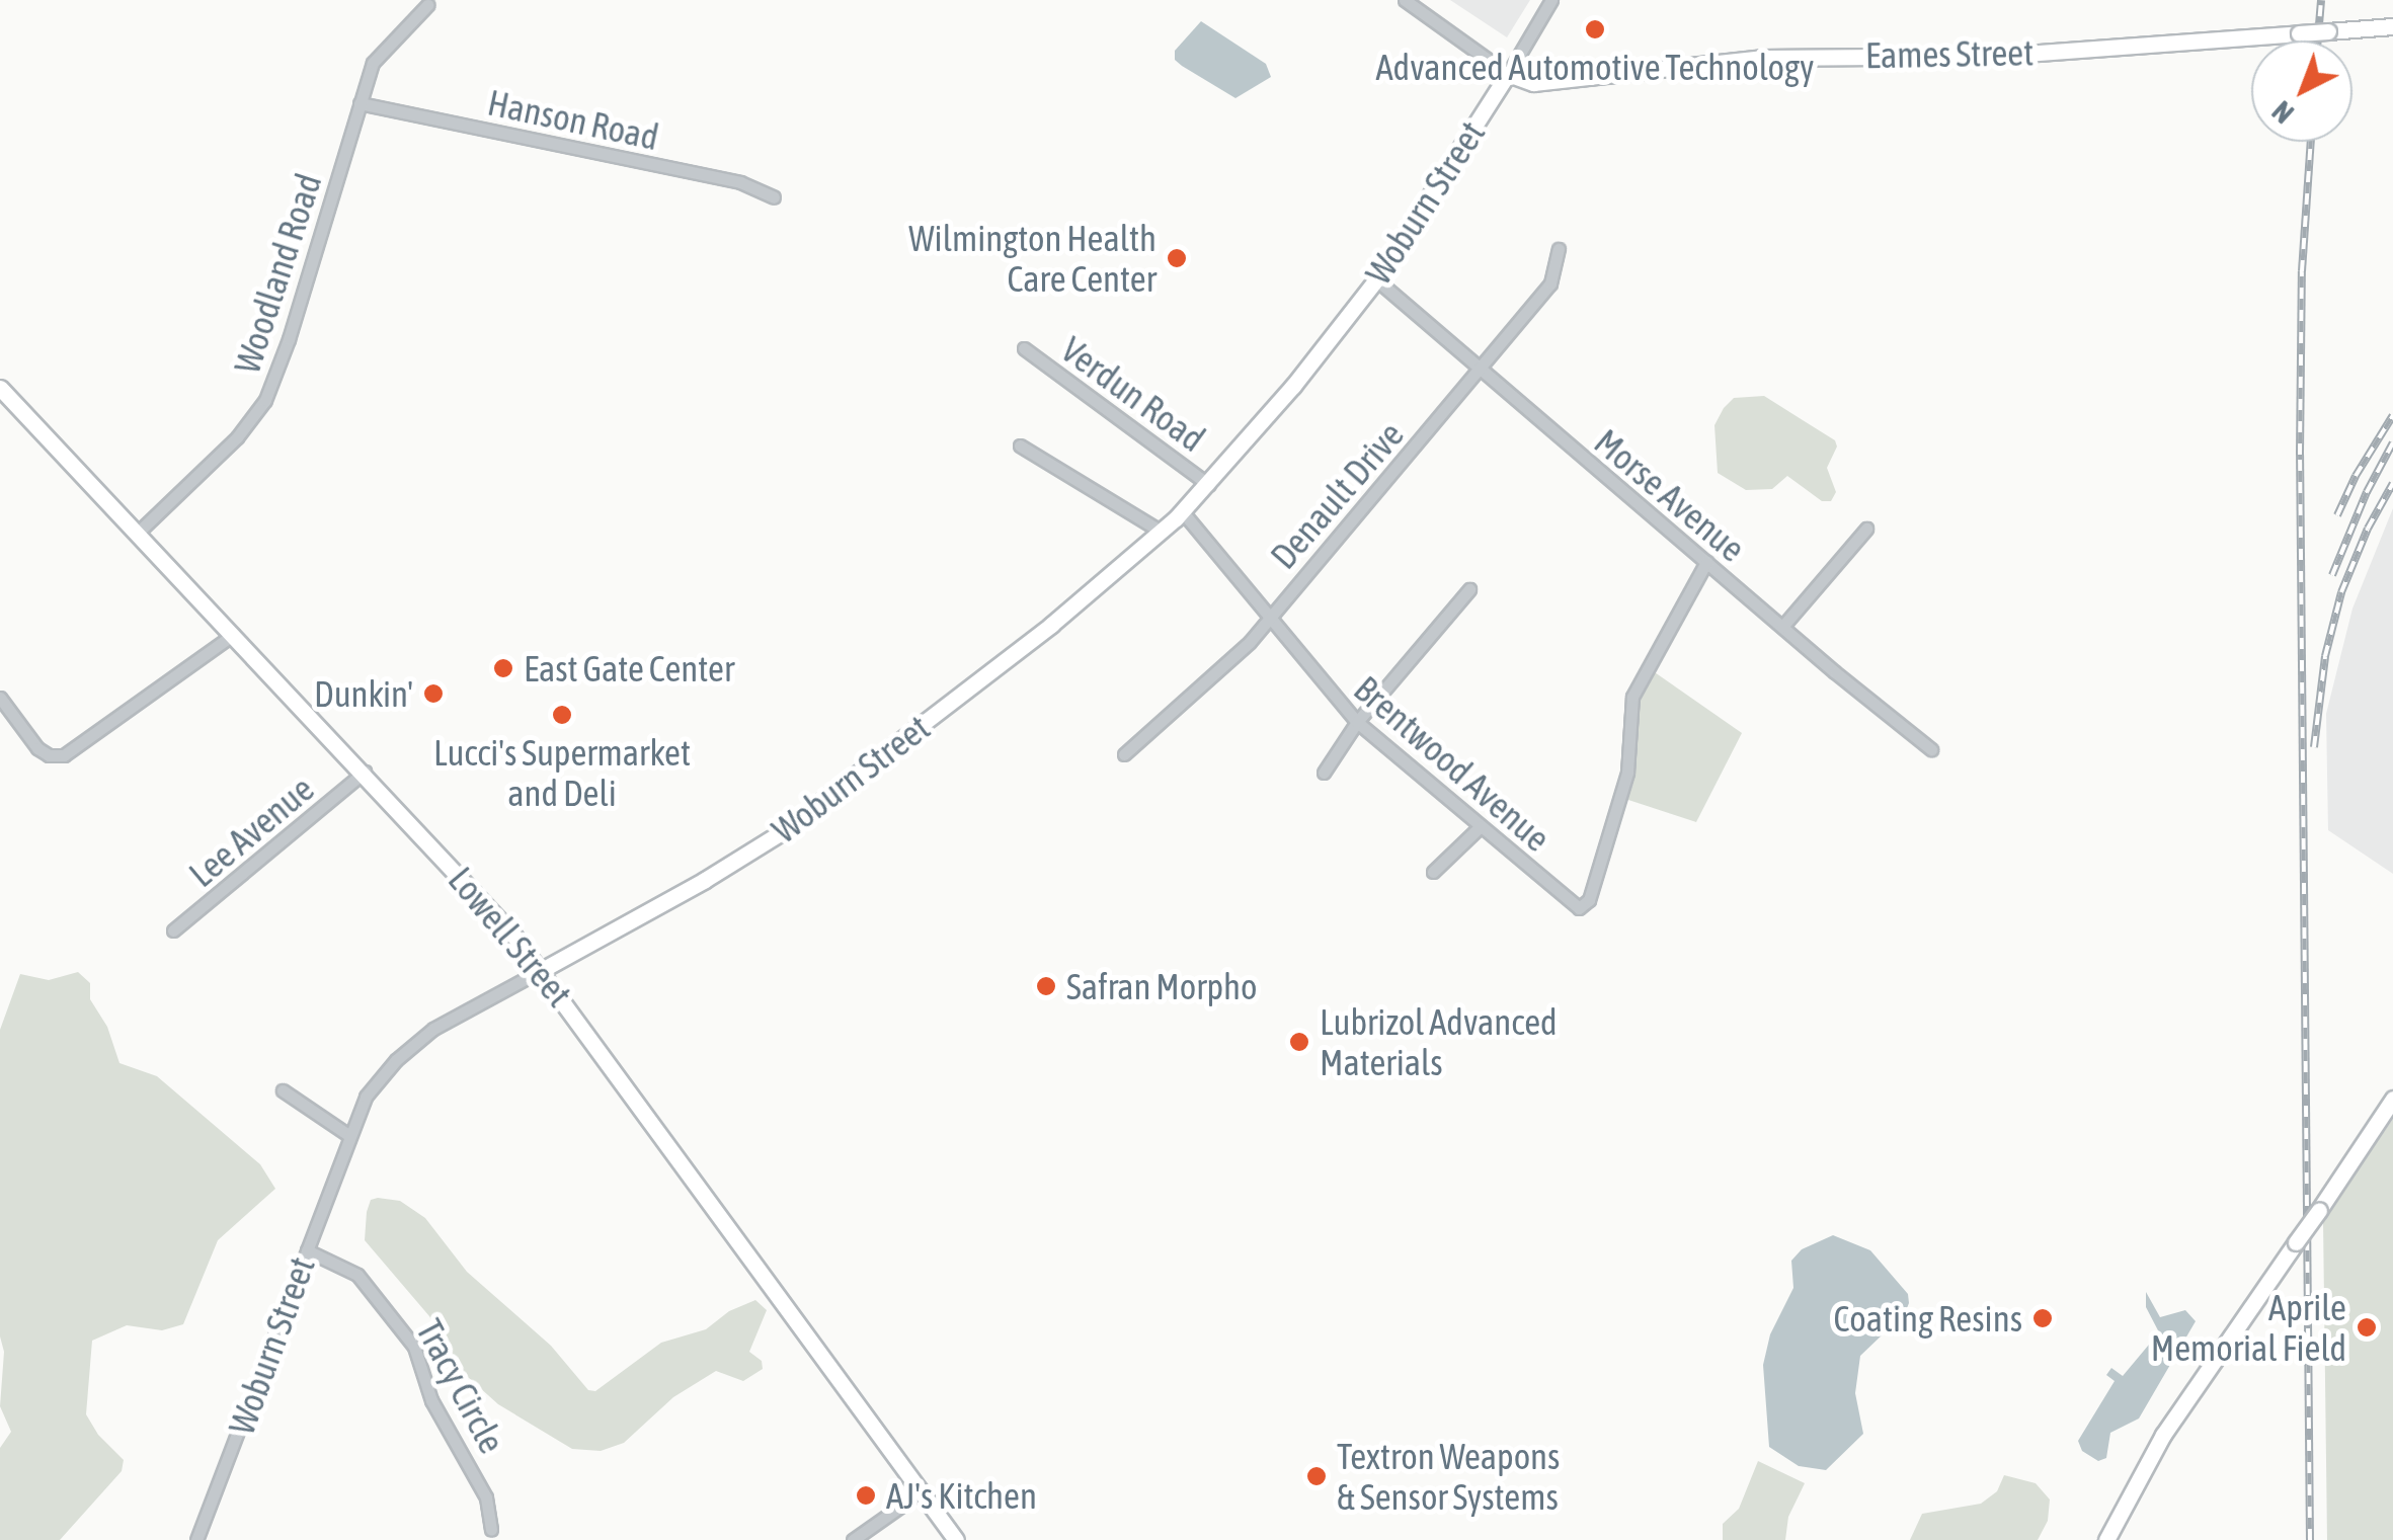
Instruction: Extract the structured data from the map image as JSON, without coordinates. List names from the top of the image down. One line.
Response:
{"streets":{"main road":["Eames Street","Woburn Street","Lowell Street"],"street":["Hanson Road","Woodland Road","Verdun Road","Denault Drive","Morse Avenue","Brentwood Avenue","Lee Avenue","Tracy Circle"]},"crossings":[["Eames Street","Woburn Street"],["Hanson Road","Woodland Road"],["Woburn Street","Verdun Road"],["Woburn Street","Morse Avenue"],["Woburn Street","Brentwood Avenue"],["Woburn Street","Lowell Street"],["Woburn Street","Tracy Circle"],["Woodland Road","Lowell Street"],["Denault Drive","Morse Avenue"],["Denault Drive","Brentwood Avenue"],["Morse Avenue","Brentwood Avenue"],["Lee Avenue","Lowell Street"]],"places":["Advanced Automotive Technology","Wilmington Health Care Center","East Gate Center","Dunkin'","Lucci's Supermarket and Deli","Safran Morpho","Lubrizol Advanced Materials","Coating Resins","Aprile Memorial Field","Textron Weapons & Sensor Systems","AJ's Kitchen"],"north":"bottom left"}
